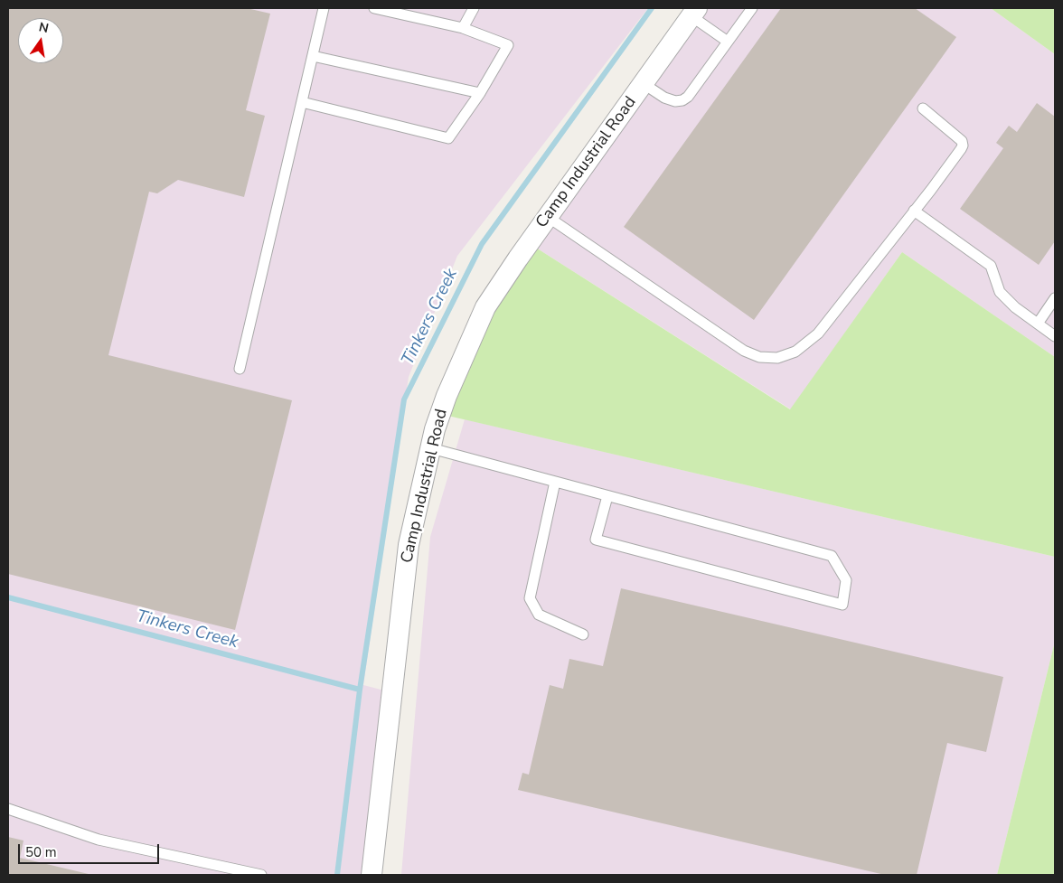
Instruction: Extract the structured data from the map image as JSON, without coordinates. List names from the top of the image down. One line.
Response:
{"streets":{"street":["Camp Industrial Road"]},"water":["Tinkers Creek"],"scale_bar":"50 m","north":"top"}
